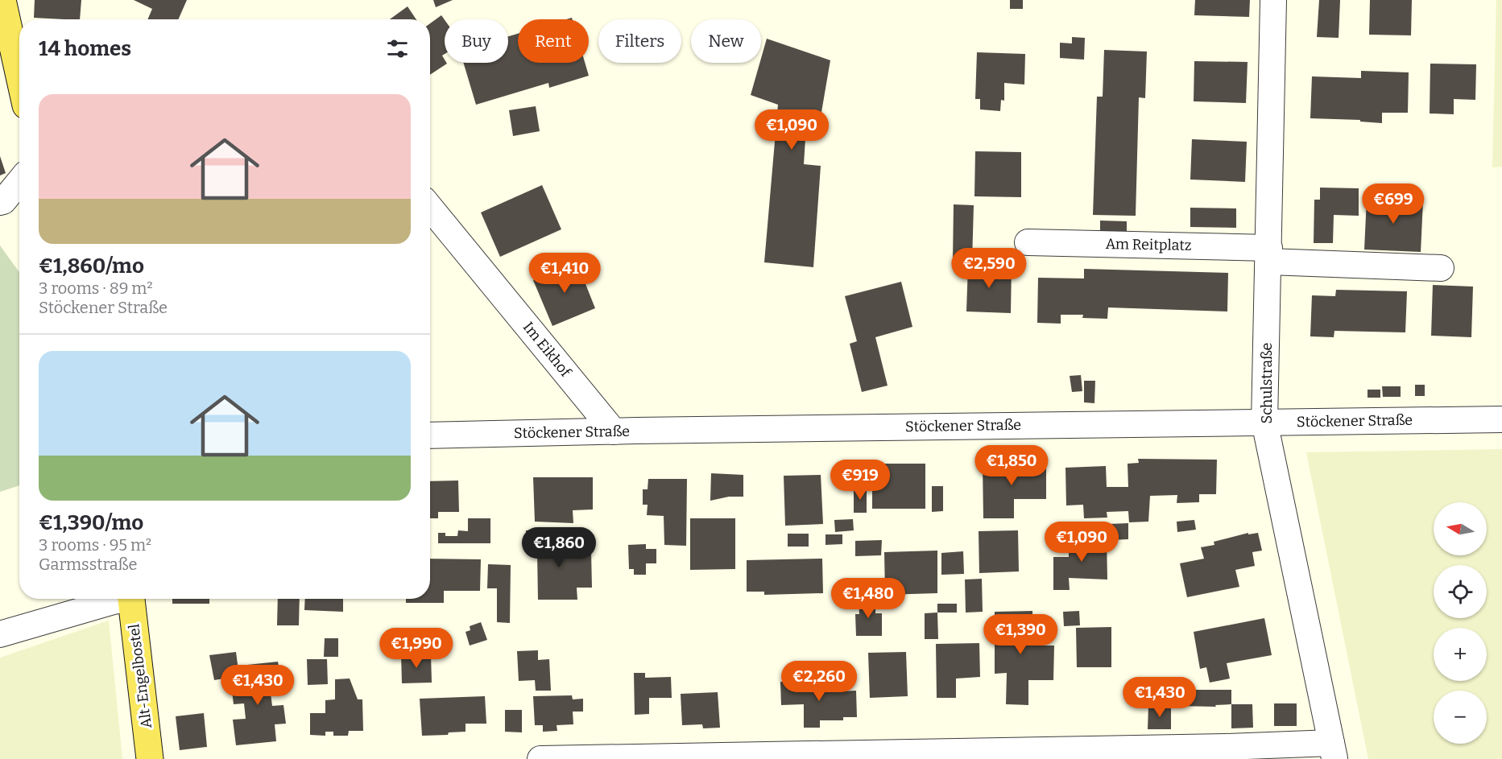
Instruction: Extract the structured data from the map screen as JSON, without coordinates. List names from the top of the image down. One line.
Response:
{"streets":{"main road":["Alt-Engelbostel"],"street":["Am Reitplatz","Im Eikhof","Schulstraße","Stöckener Straße"]},"crossings":[["Am Reitplatz","Schulstraße"],["Im Eikhof","Stöckener Straße"],["Schulstraße","Stöckener Straße"]],"north":"left","page":{"chip":["Buy","Rent","Filters","New"],"heading":"14 homes","list":[{"name":"€1,860/mo","note":"3 rooms · 89 m² · Stöckener Straße"},{"name":"€1,390/mo","note":"3 rooms · 95 m² · Garmsstraße"}],"price":["€1,090","€699","€2,590","€1,410","€1,850","€919","€1,090","€1,860","€1,480","€1,390","€1,990","€2,260","€1,430","€1,430"],"map_buttons":["+","−"]}}
